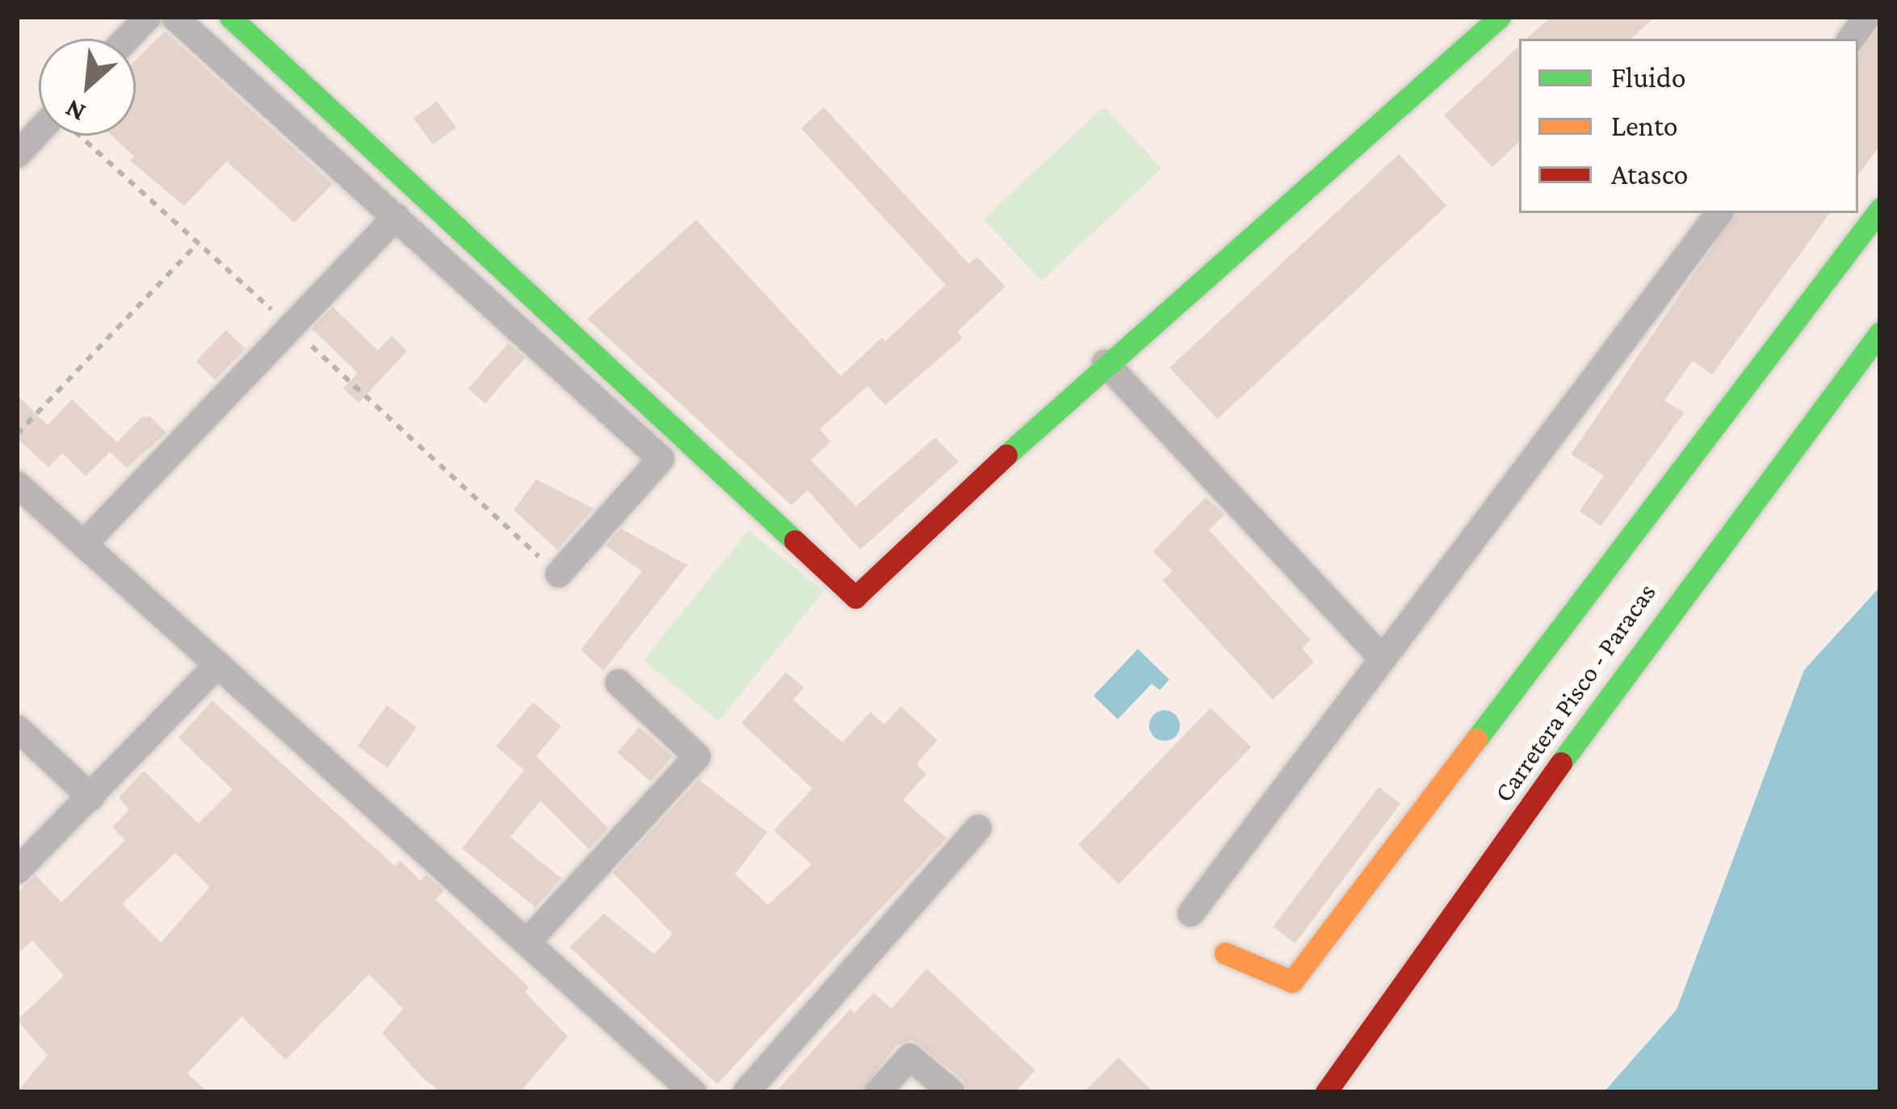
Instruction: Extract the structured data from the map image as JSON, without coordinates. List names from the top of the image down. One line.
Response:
{"streets":{"street":["Carretera Pisco - Paracas"]},"legend":["Fluido","Lento","Atasco"],"north":"bottom left"}
